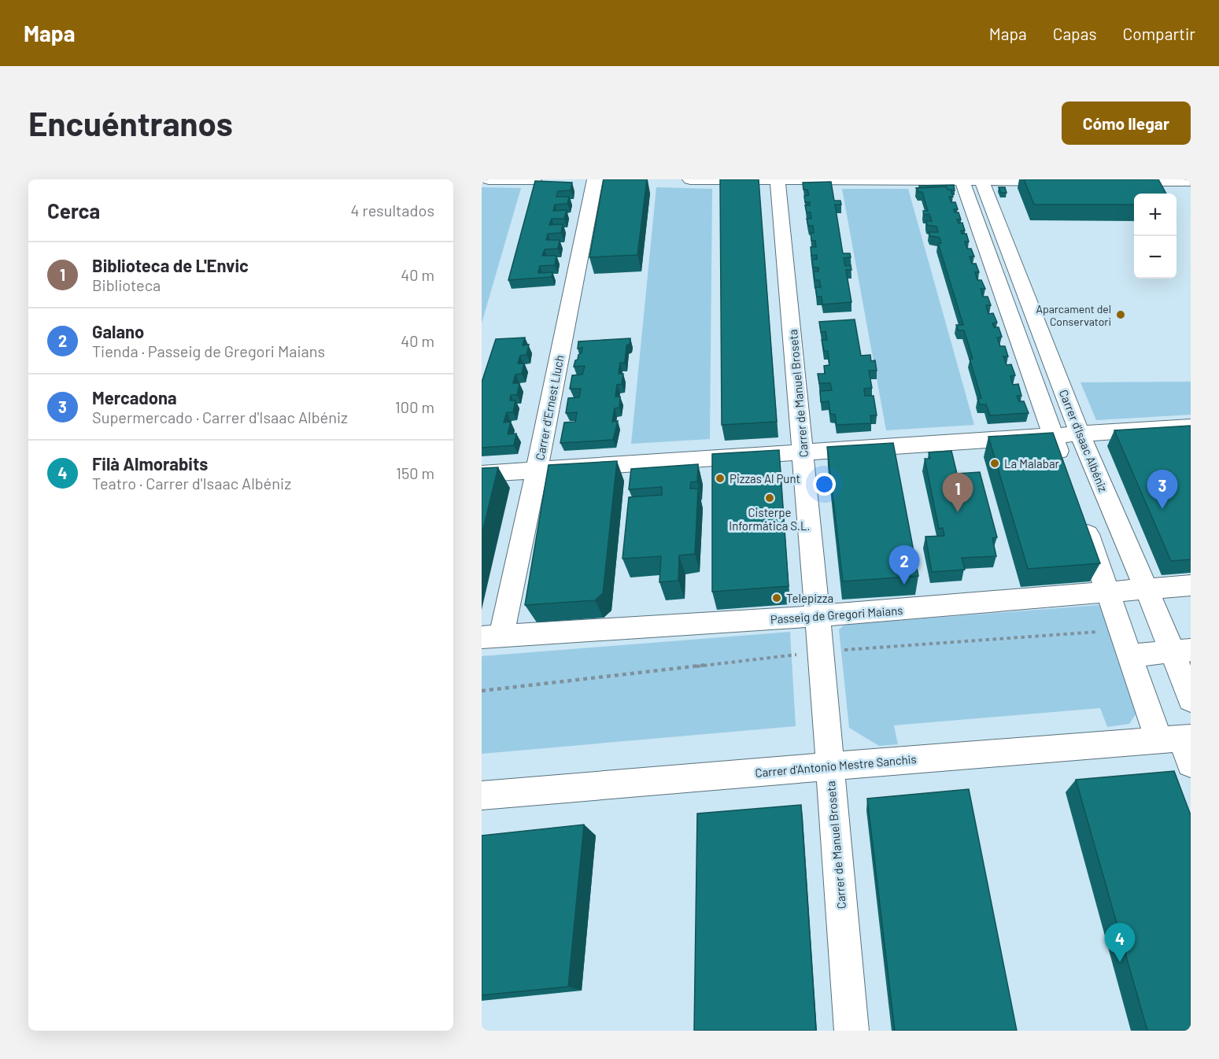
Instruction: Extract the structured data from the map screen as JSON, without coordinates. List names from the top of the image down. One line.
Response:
{"streets":{"street":["Carrer de Manuel Broseta","Carrer d'Ernest Lluch","Carrer d'Isaac Albéniz","Passeig de Gregori Maians","Carrer d'Antonio Mestre Sanchis"]},"crossings":[["Carrer de Manuel Broseta","Passeig de Gregori Maians"],["Carrer de Manuel Broseta","Carrer d'Antonio Mestre Sanchis"],["Carrer d'Ernest Lluch","Passeig de Gregori Maians"],["Carrer d'Isaac Albéniz","Passeig de Gregori Maians"]],"places":["Aparcament del Conservatori","La Malabar","Pizzas Al Punt","Cisterpe Informática S.L.","Telepizza"],"page":{"header":"Mapa","nav":["Mapa","Capas","Compartir"],"buttons":"Cómo llegar","title":"Encuéntranos","heading":["Cerca","4 resultados"],"map_buttons":["+","−"],"list":[{"mark":"1","name":"Biblioteca de L'Envic","note":"Biblioteca","value":"40 m"},{"mark":"2","name":"Galano","note":"Tienda · Passeig de Gregori Maians","value":"40 m"},{"mark":"3","name":"Mercadona","note":"Supermercado · Carrer d'Isaac Albéniz","value":"100 m"},{"mark":"4","name":"Filà Almorabits","note":"Teatro · Carrer d'Isaac Albéniz","value":"150 m"}],"pins":["3","1","2","4"]}}
